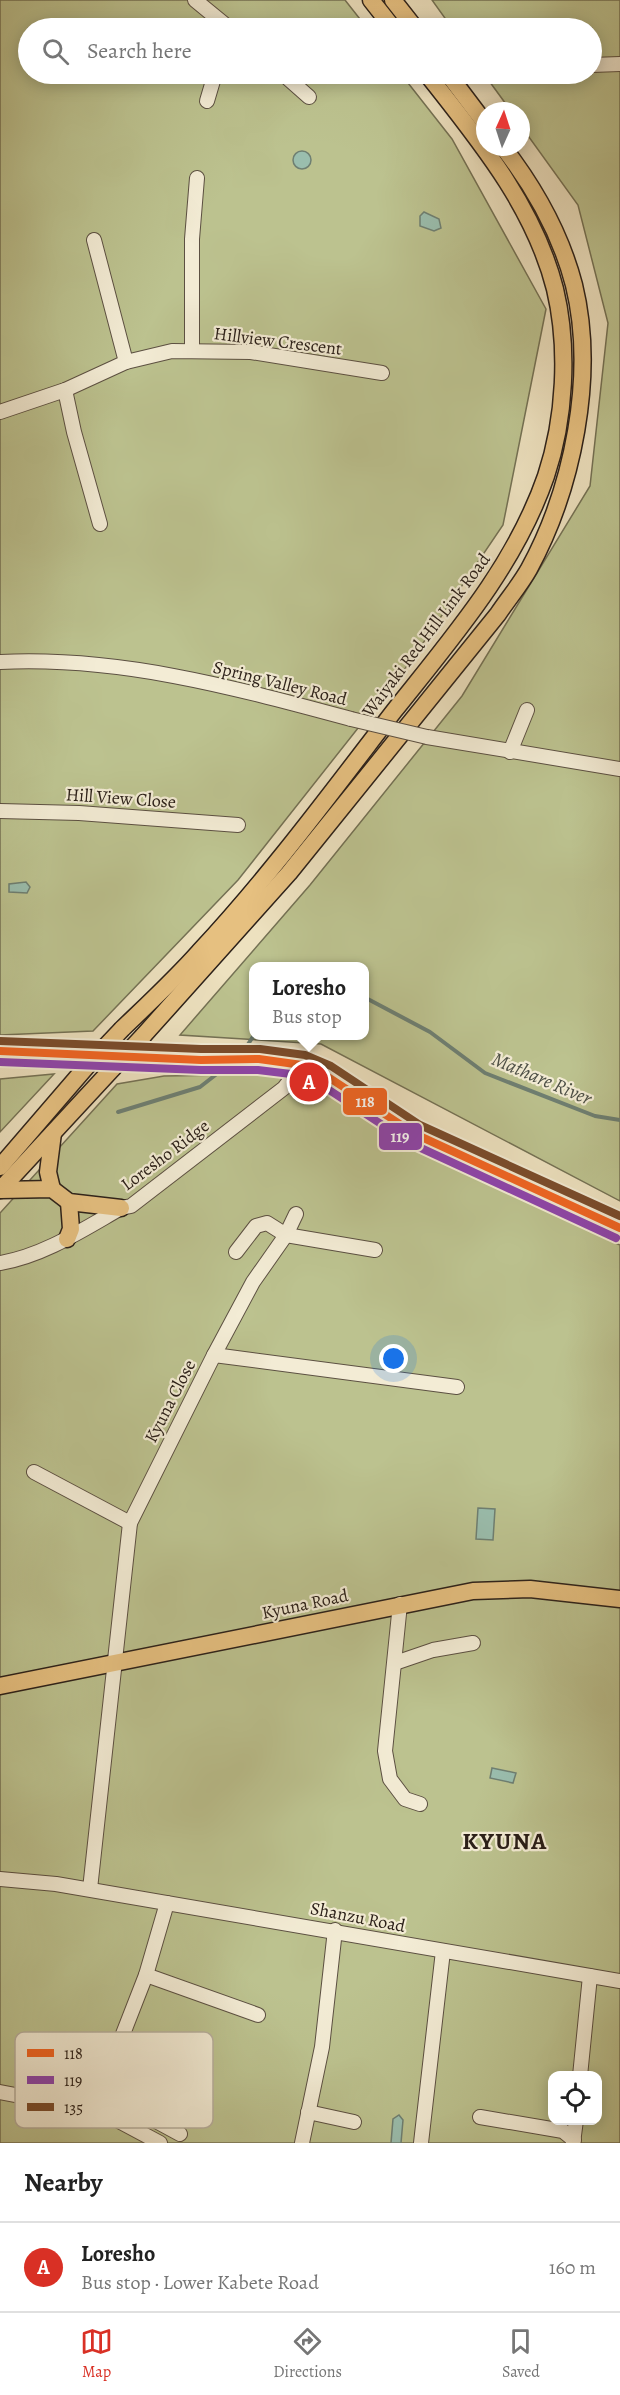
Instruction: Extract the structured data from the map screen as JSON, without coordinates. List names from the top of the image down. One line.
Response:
{"streets":{"main road":["Waiyaki Red Hill Link Road","Kyuna Road"],"street":["Hillview Crescent","Spring Valley Road","Hill View Close","Loresho Ridge","Kyuna Close","Shanzu Road"]},"crossings":[["Kyuna Close","Kyuna Road"]],"districts":["KYUNA"],"water":["Mathare River"],"lines":["transit line 135","transit line 118","transit line 119"],"legend":["118","119","135"],"north":"top","page":{"search":"Search here","popup":["Loresho","Bus stop"],"pins":"A","heading":"Nearby","list":[{"mark":"A","name":"Loresho","note":"Bus stop · Lower Kabete Road","value":"160 m"}],"nav":["Map","Directions","Saved"]}}
